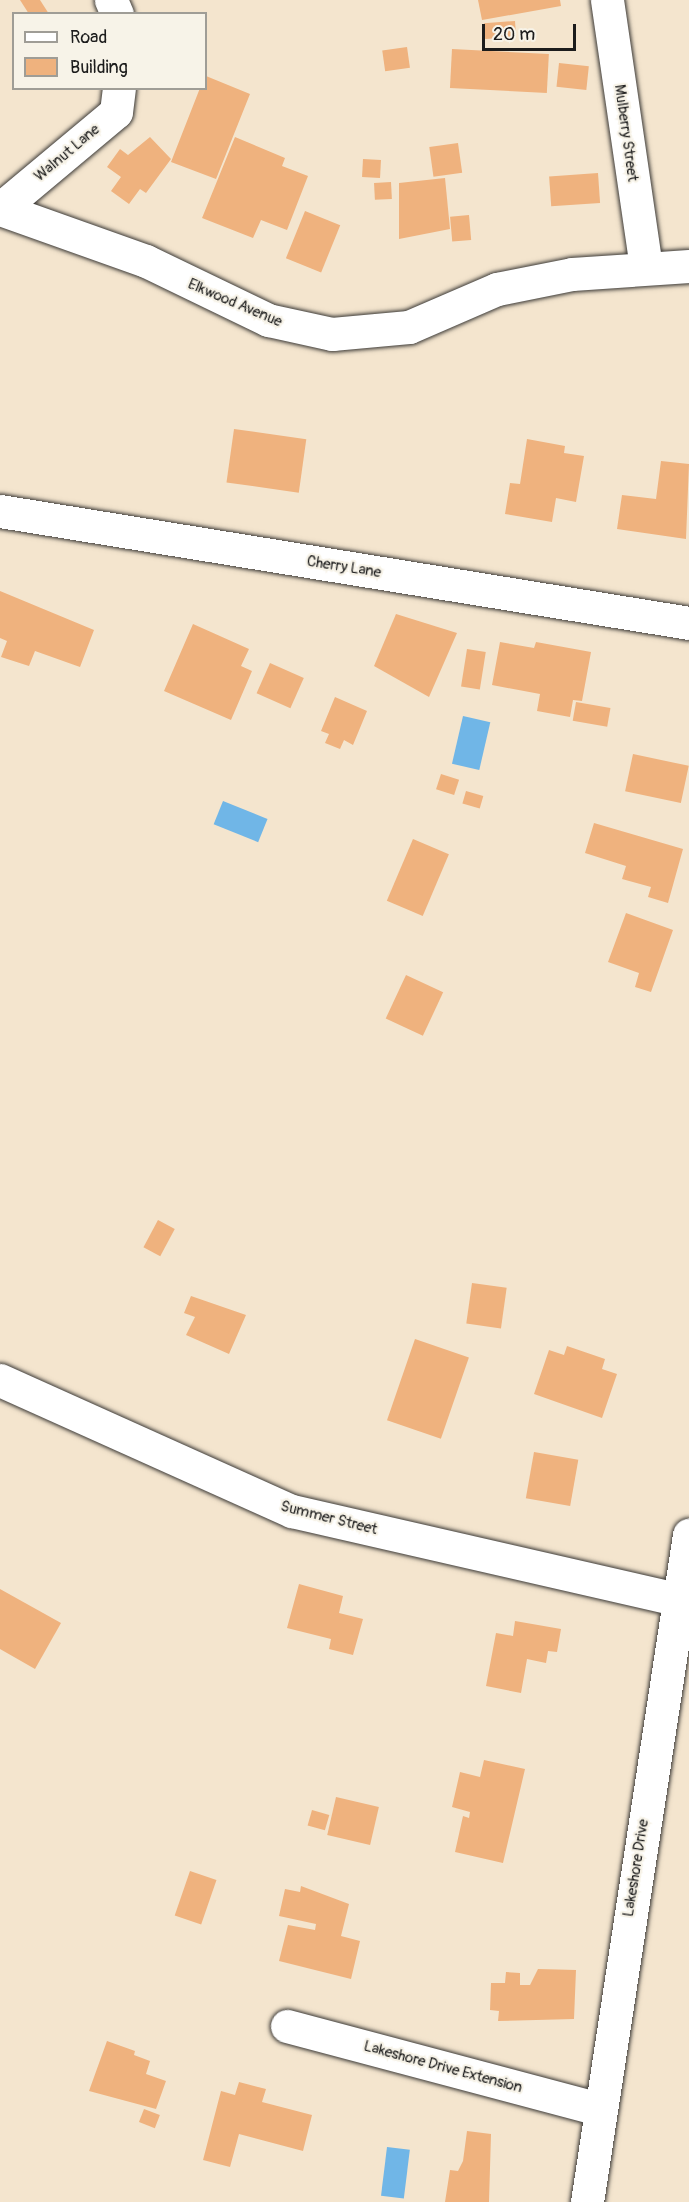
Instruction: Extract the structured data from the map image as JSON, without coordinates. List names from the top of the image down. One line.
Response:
{"streets":{"street":["Mulberry Street","Walnut Lane","Elkwood Avenue","Cherry Lane","Summer Street","Lakeshore Drive","Lakeshore Drive Extension"]},"crossings":[["Mulberry Street","Elkwood Avenue"],["Walnut Lane","Elkwood Avenue"],["Summer Street","Lakeshore Drive"],["Lakeshore Drive","Lakeshore Drive Extension"]],"legend":["Road","Building"],"scale_bar":"20 m"}
